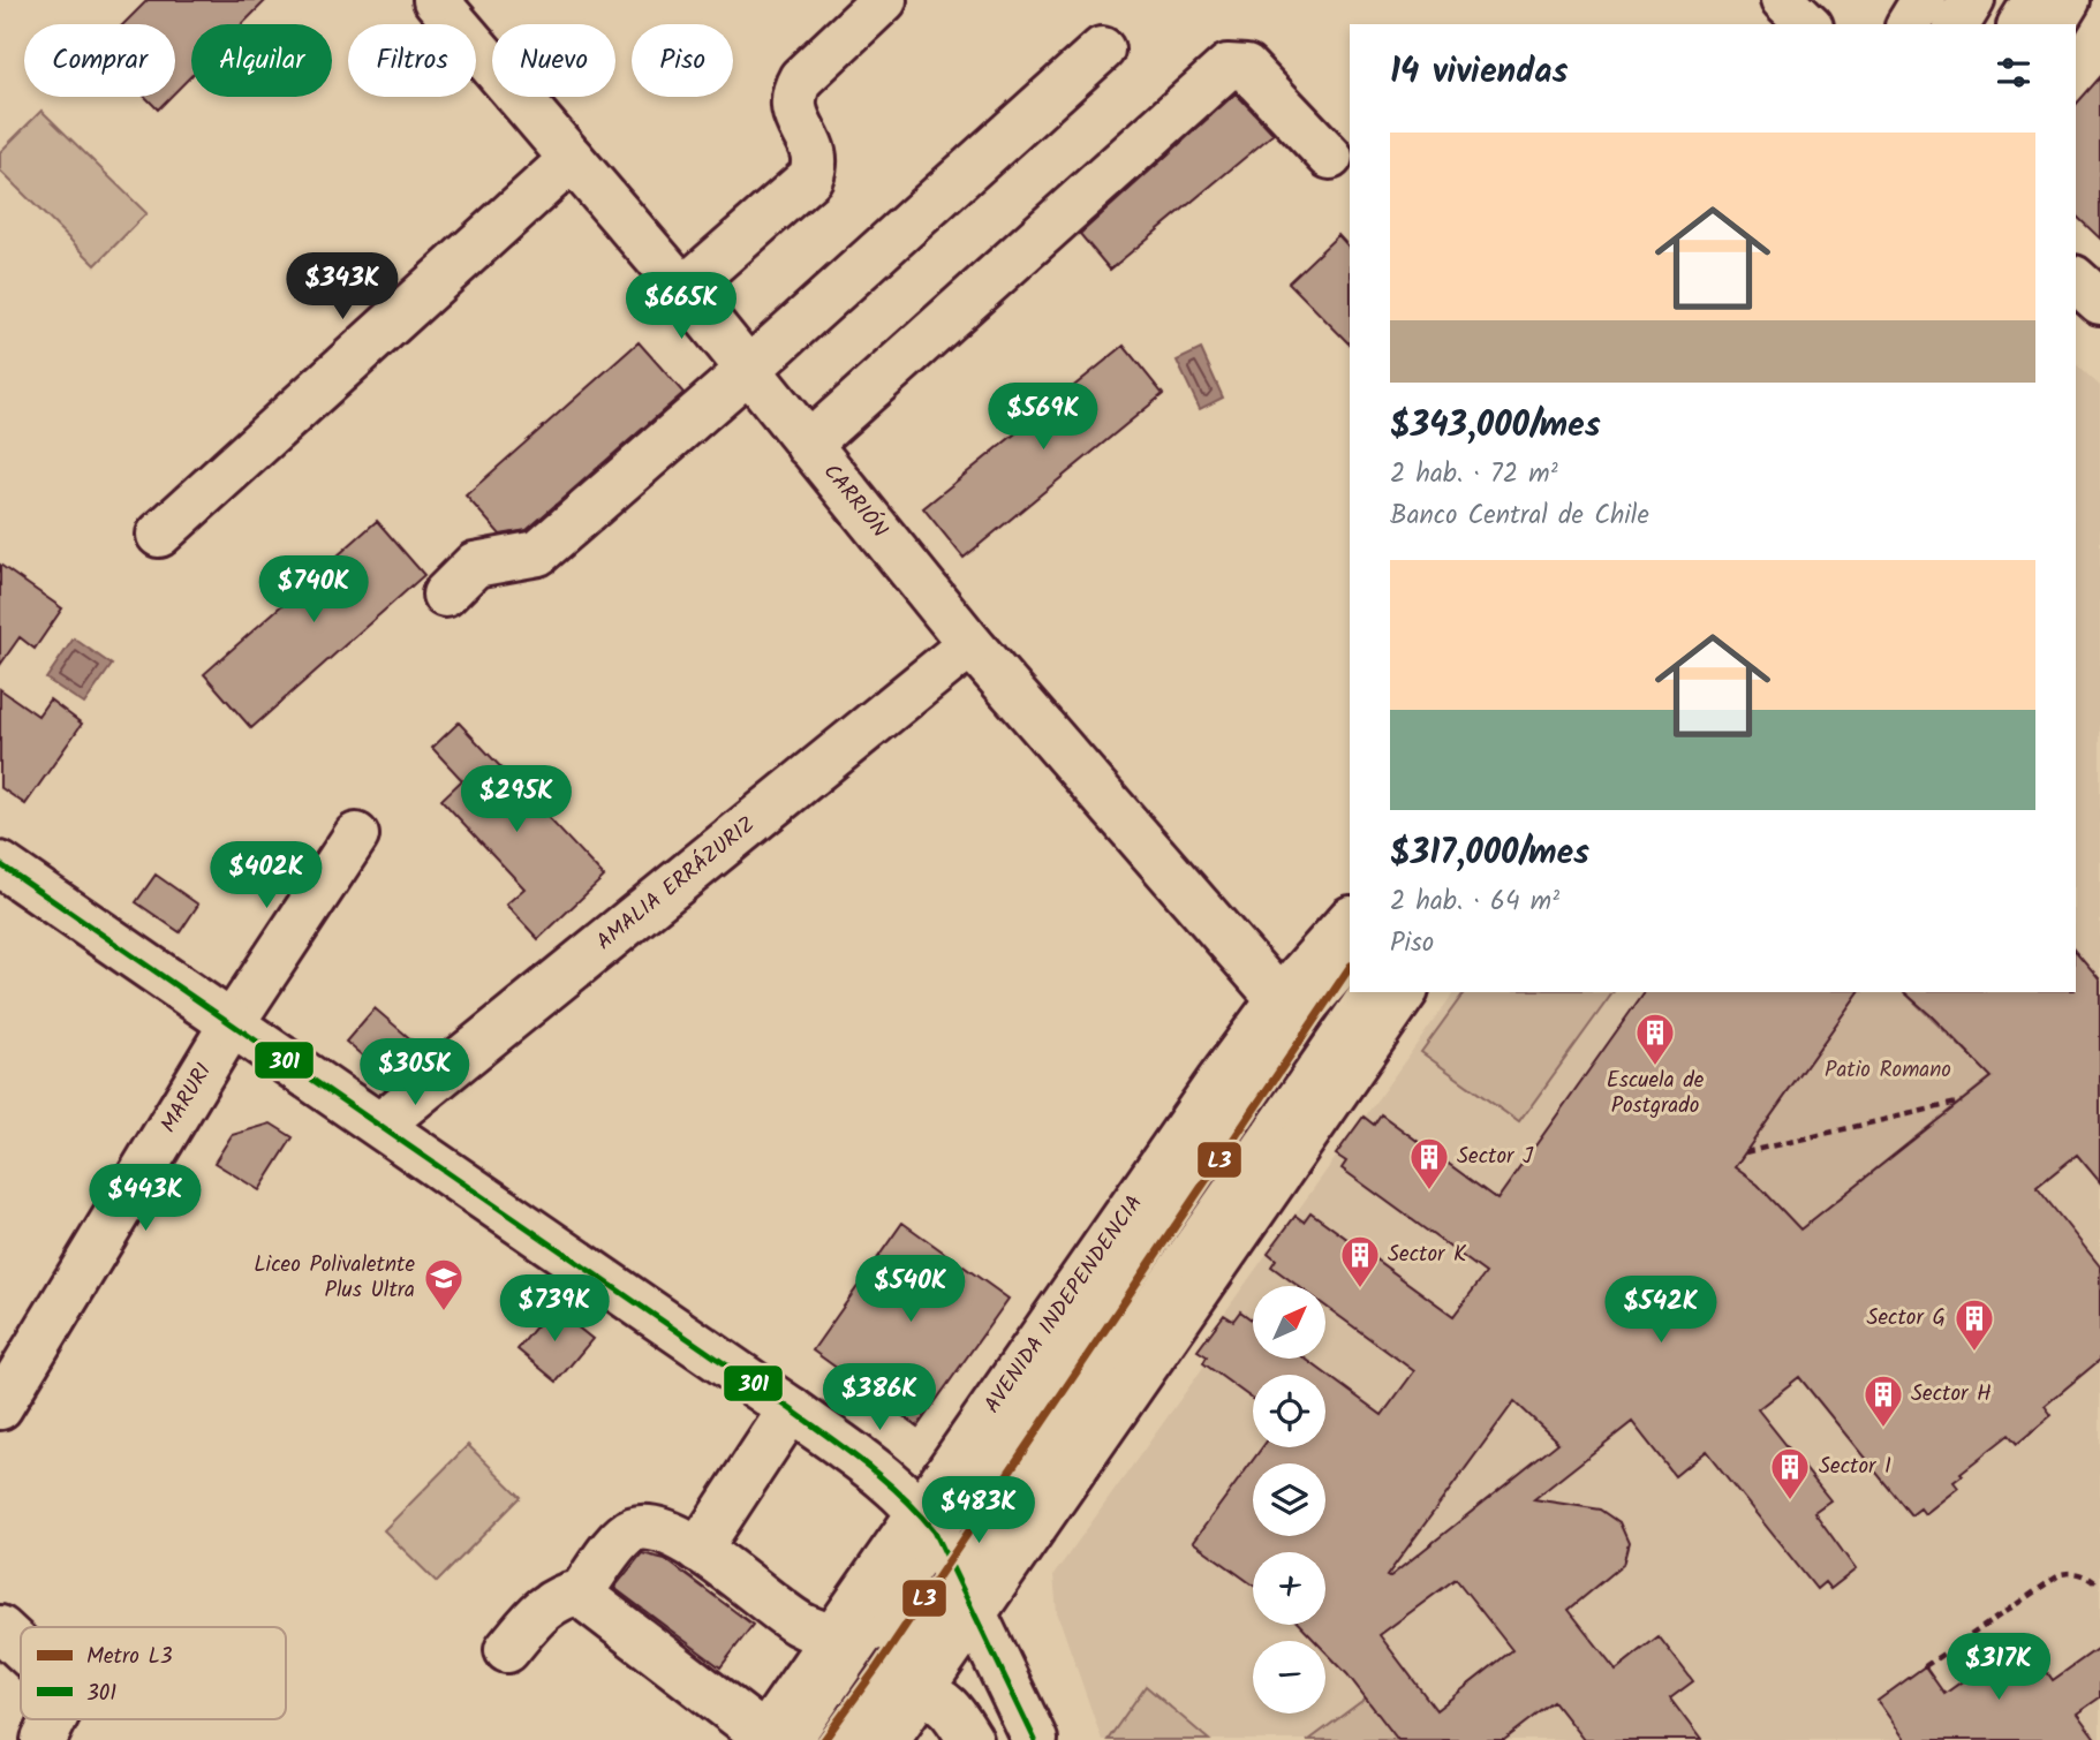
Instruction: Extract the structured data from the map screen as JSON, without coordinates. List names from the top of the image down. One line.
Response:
{"streets":{"street":["CARRIÓN","AMALIA ERRÁZURIZ","MARURI","AVENIDA INDEPENDENCIA"]},"crossings":[["CARRIÓN","AMALIA ERRÁZURIZ"],["CARRIÓN","AVENIDA INDEPENDENCIA"]],"parks":["Patio Romano"],"places":{"building":["Escuela de Postgrado","Sector J","Sector K","Sector G","Sector H","Sector I"],"school or university":["Liceo Polivaletnte Plus Ultra"]},"lines":["transit line 301","metro line L3"],"legend":["Metro L3","301"],"north":"top right","page":{"chip":["Comprar","Alquilar","Filtros","Nuevo","Piso"],"heading":"14 viviendas","list":[{"name":"$343,000/mes","note":"2 hab. · 72 m² · Banco Central de Chile"},{"name":"$317,000/mes","note":"2 hab. · 64 m² · Piso"}],"price":["$343K","$665K","$569K","$740K","$295K","$402K","$305K","$443K","$540K","$739K","$542K","$386K","$483K","$317K"],"map_buttons":["+","−"]}}
